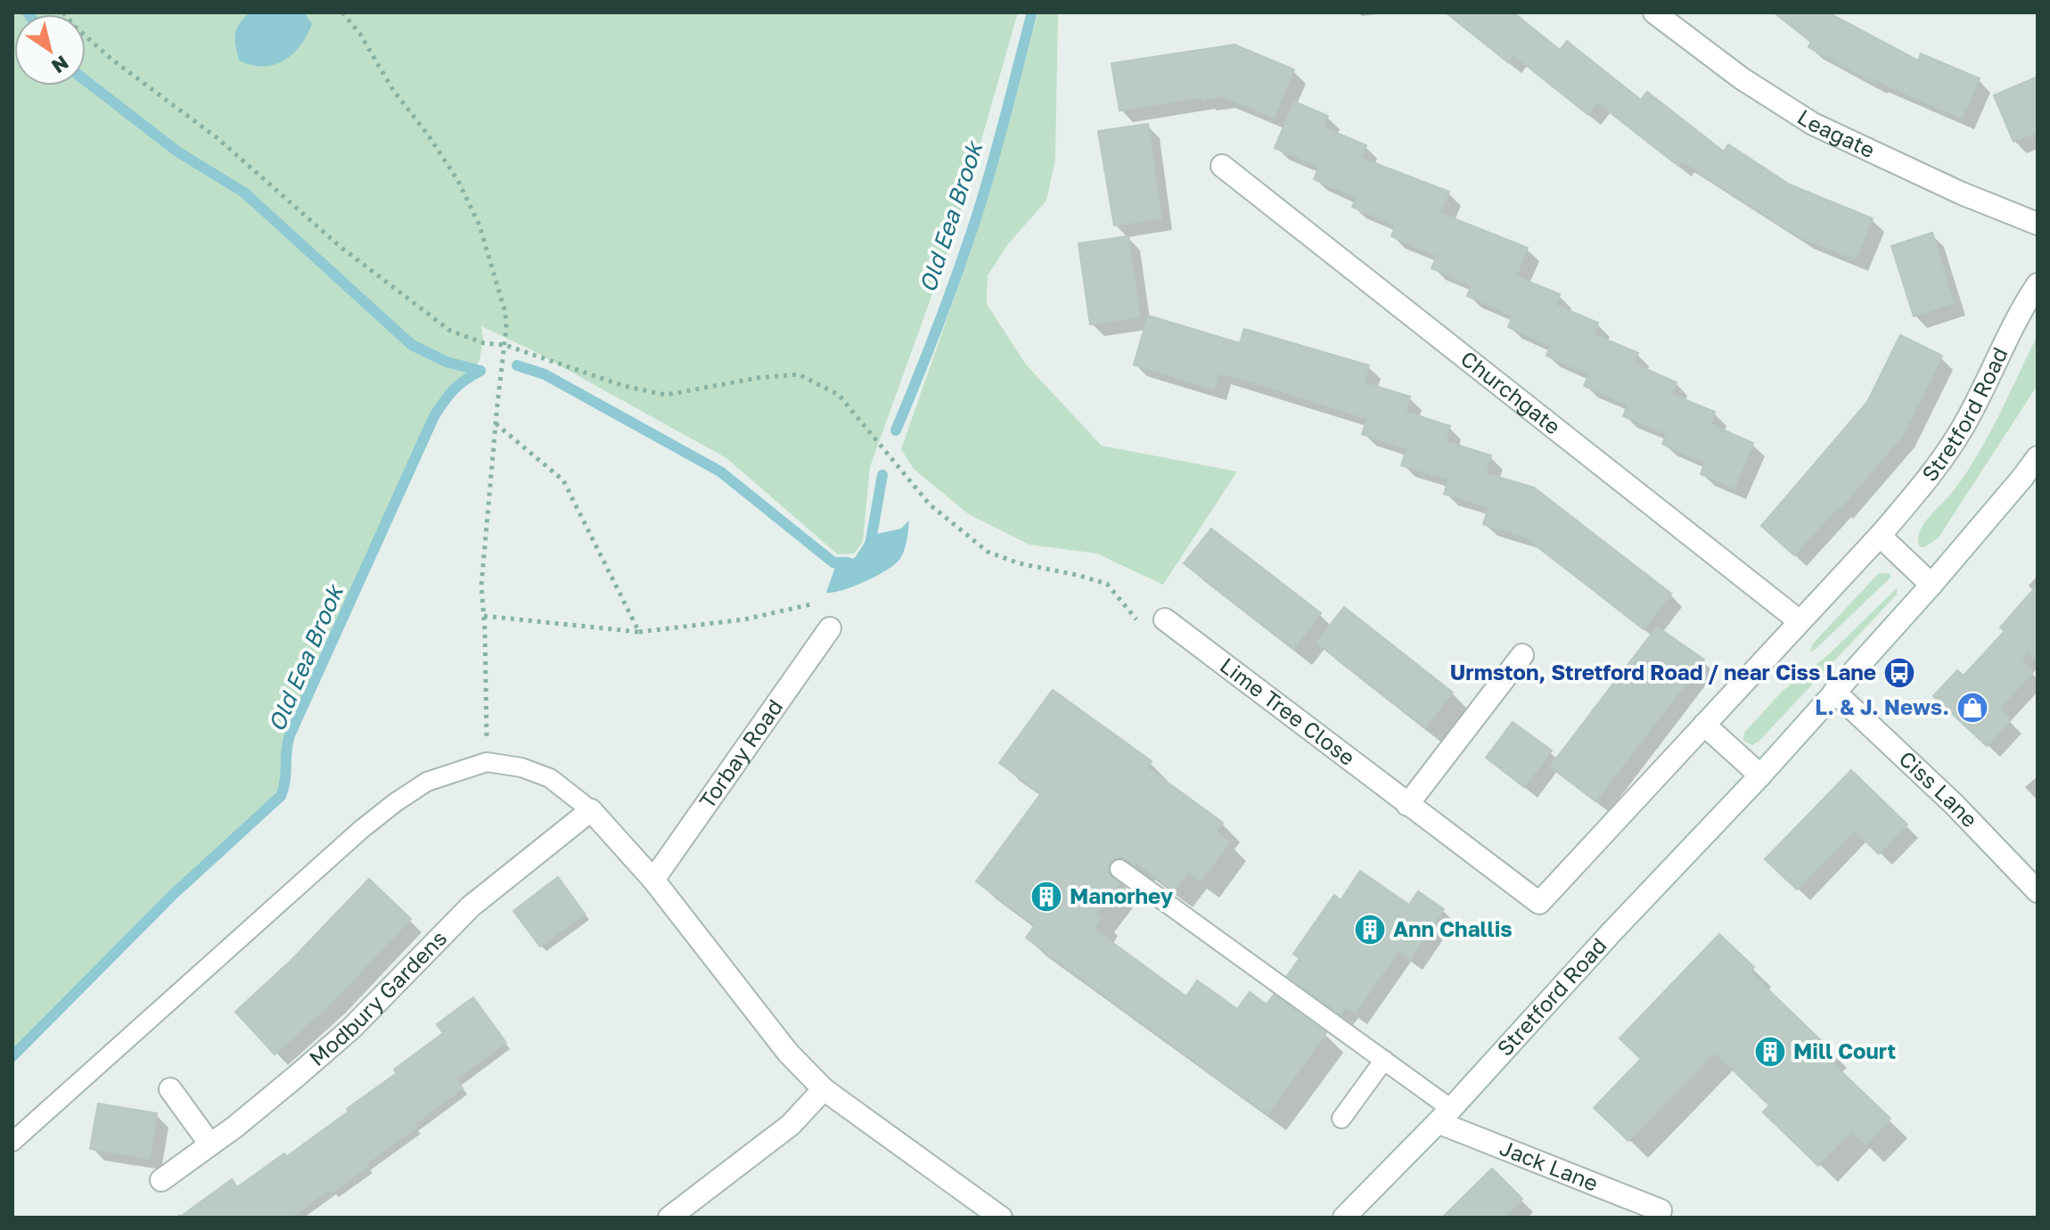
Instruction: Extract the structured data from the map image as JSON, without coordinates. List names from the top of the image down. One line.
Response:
{"streets":{"street":["Leagate","Churchgate","Stretford Road","Lime Tree Close","Torbay Road","Ciss Lane","Modbury Gardens","Jack Lane"]},"crossings":[["Churchgate","Stretford Road"],["Stretford Road","Lime Tree Close"],["Stretford Road","Ciss Lane"],["Stretford Road","Jack Lane"]],"water":["Old Eea Brook"],"places":{"bus stop":["Urmston, Stretford Road / near Ciss Lane"],"shop":["L. & J. News."],"building":["Manorhey","Ann Challis","Mill Court"]},"north":"bottom right"}
